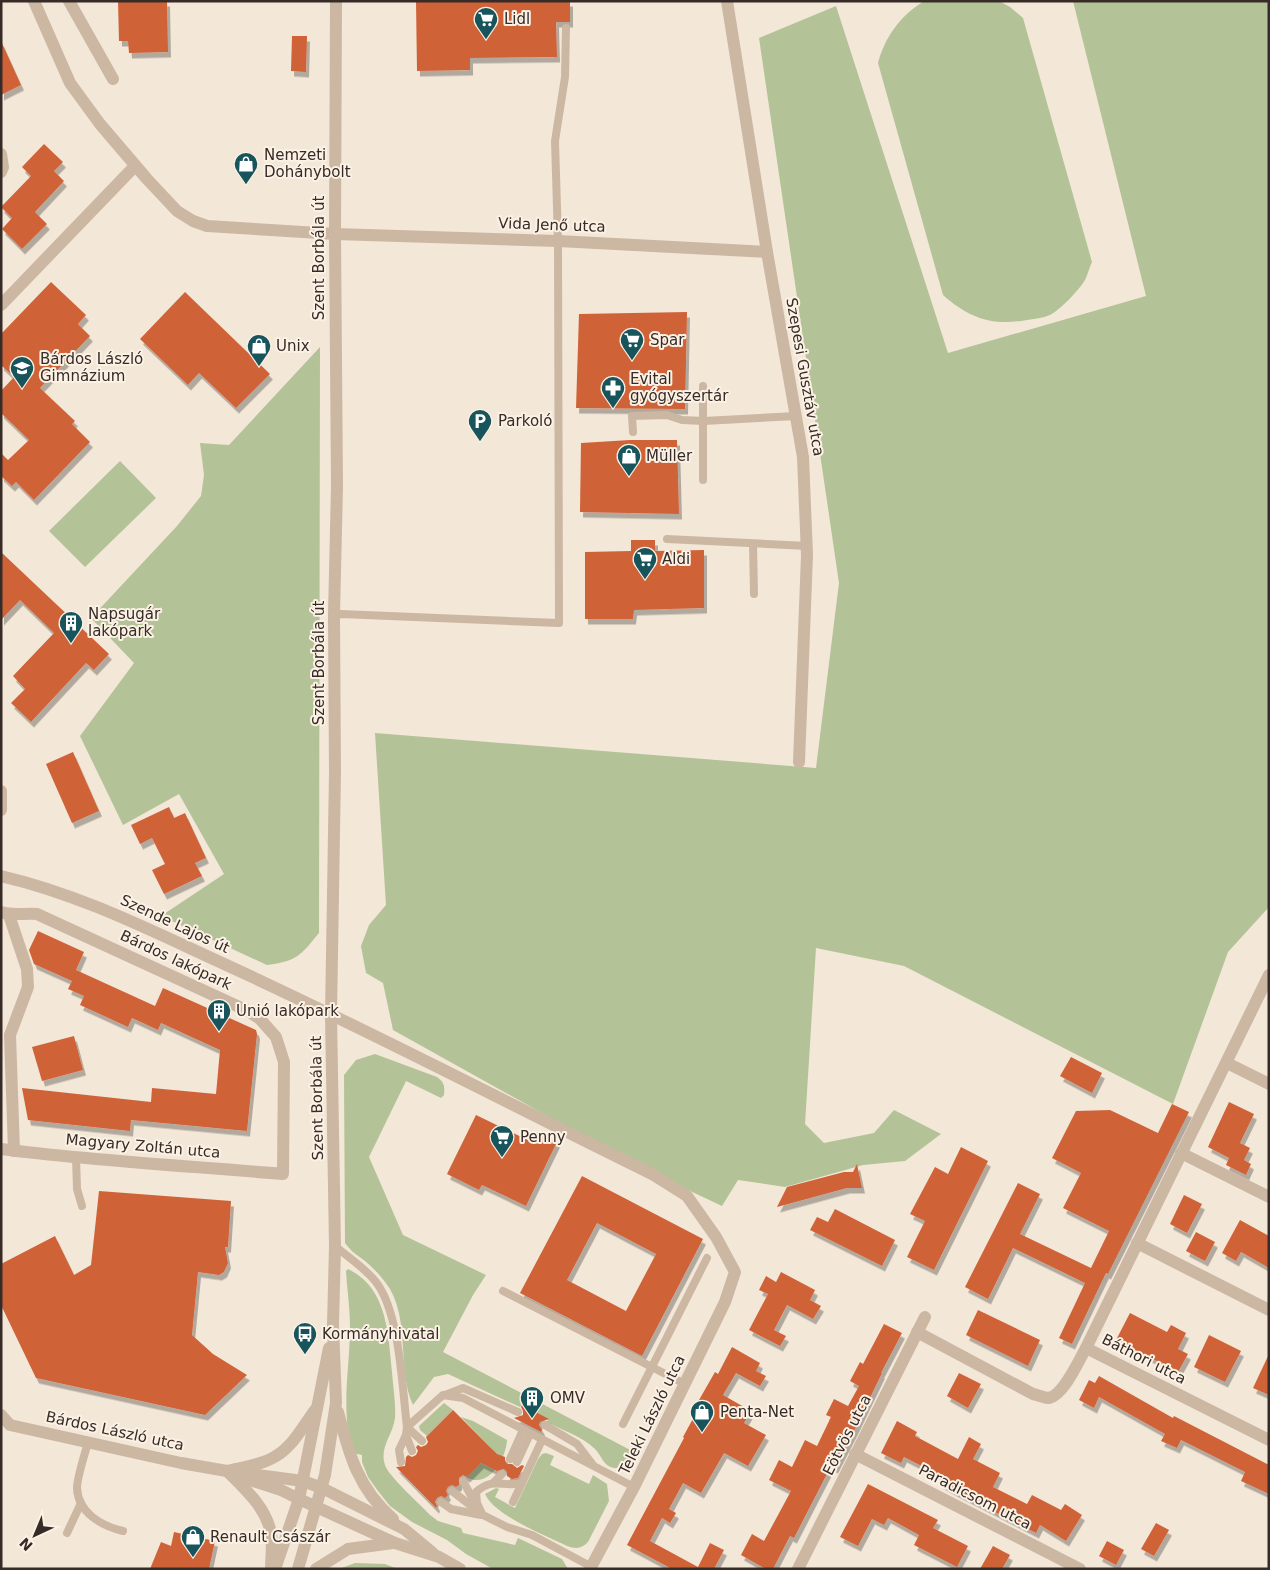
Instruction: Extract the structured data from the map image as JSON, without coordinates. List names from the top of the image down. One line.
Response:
{"streets":{"street":["Vida Jenő utca","Szent Borbála út","Szepesi Gusztáv utca","Szende Lajos út","Bárdos lakópark","Magyary Zoltán utca","Báthori utca","Teleki László utca","Bárdos László utca","Eötvös utca","Paradicsom utca"]},"crossings":[["Vida Jenő utca","Szent Borbála út"],["Vida Jenő utca","Szepesi Gusztáv utca"],["Szent Borbála út","Szende Lajos út"],["Szende Lajos út","Teleki László utca"],["Bárdos lakópark","Magyary Zoltán utca"],["Báthori utca","Eötvös utca"],["Eötvös utca","Paradicsom utca"]],"places":{"supermarket":["Lidl","Spar","Aldi","Penny"],"shop":["Nemzeti Dohánybolt","Unix","Müller","Penta-Net","Renault Császár"],"school or university":["Bárdos László Gimnázium"],"pharmacy":["Evital gyógyszertár"],"parking":["Parkoló"],"building":["Napsugár lakópark","Unió lakópark","OMV"],"bus stop":["Kormányhivatal"]},"north":"bottom left"}
